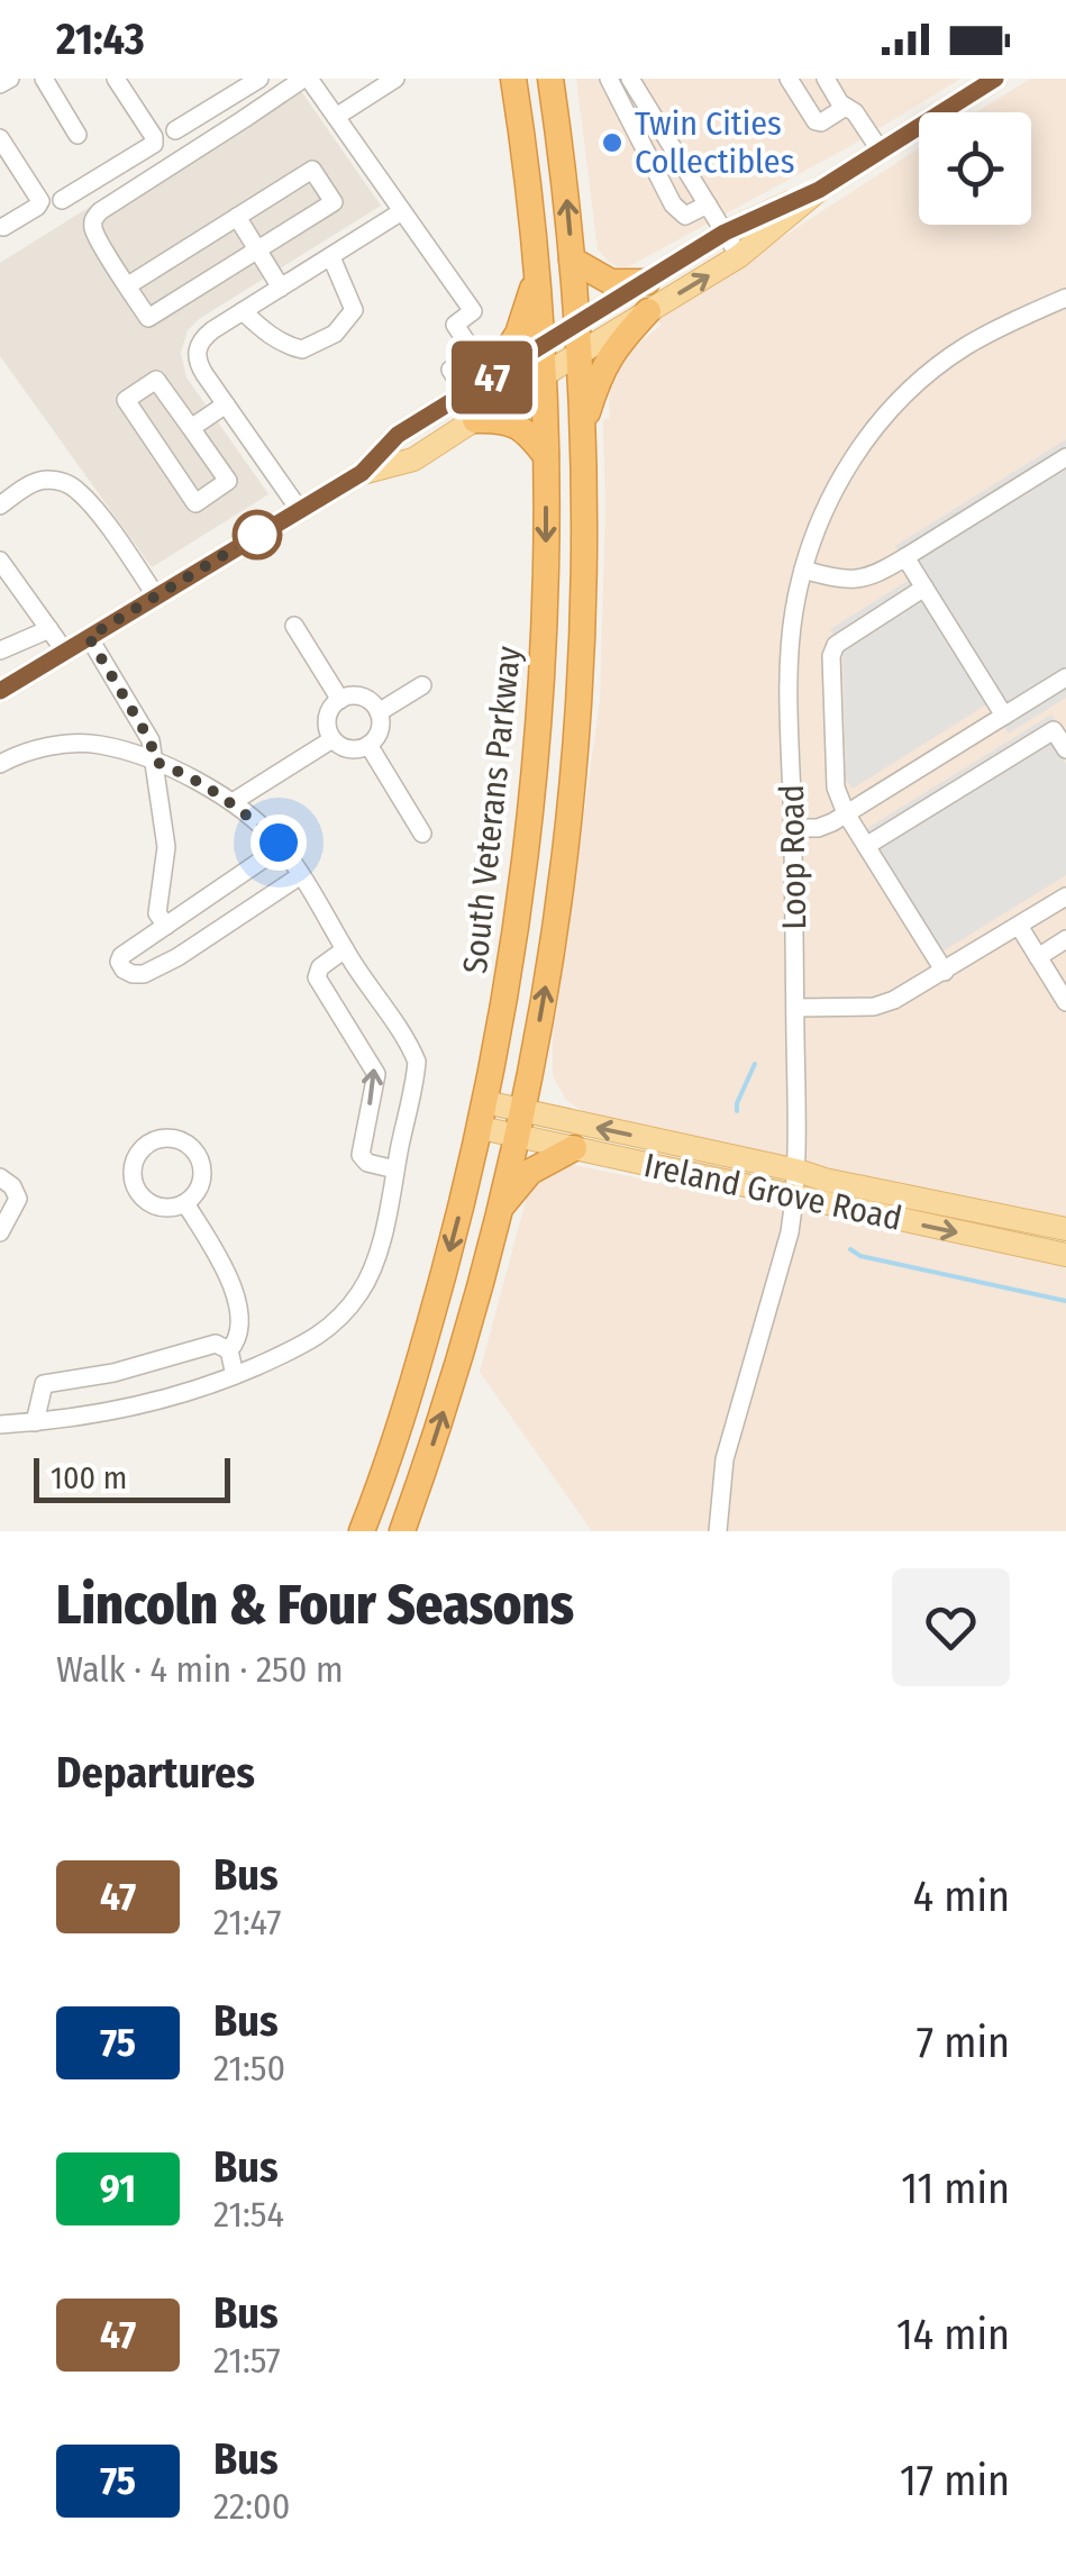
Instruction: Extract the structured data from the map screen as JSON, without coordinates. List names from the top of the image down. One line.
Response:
{"streets":{"highway":["South Veterans Parkway"],"main road":["Ireland Grove Road"],"street":["Loop Road"]},"crossings":[["South Veterans Parkway","Ireland Grove Road"],["Loop Road","Ireland Grove Road"]],"places":["Twin Cities Collectibles"],"lines":["bus line 47"],"scale_bar":"100 m","page":{"status":"21:43","on_map":"47","scale":"100 m","heading":[["Lincoln & Four Seasons","Walk · 4 min · 250 m"],"Departures"],"list":[{"mark":"47","name":"Bus","note":"21:47","value":"4 min"},{"mark":"75","name":"Bus","note":"21:50","value":"7 min"},{"mark":"91","name":"Bus","note":"21:54","value":"11 min"},{"mark":"47","name":"Bus","note":"21:57","value":"14 min"},{"mark":"75","name":"Bus","note":"22:00","value":"17 min"}]}}
